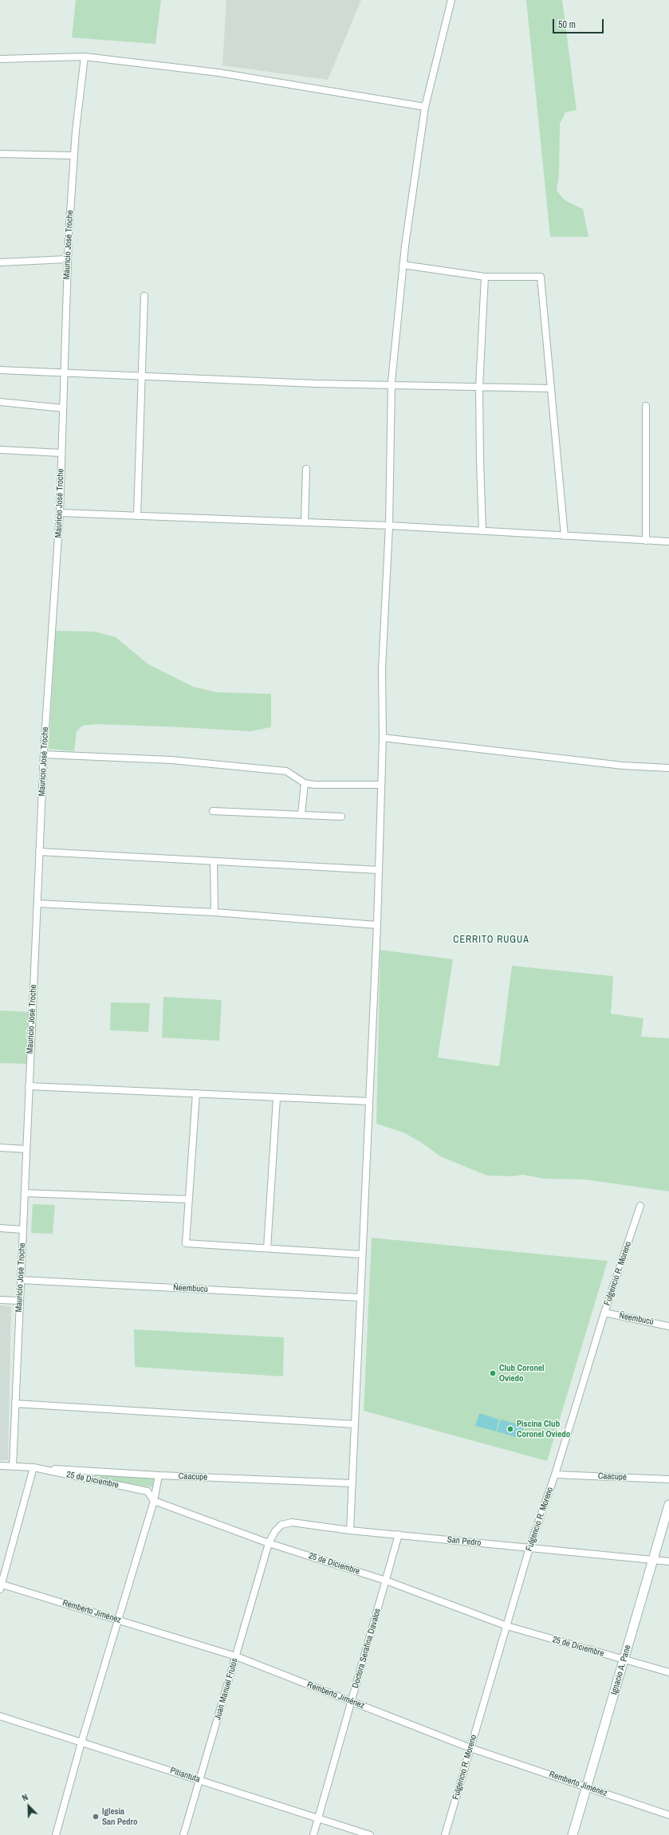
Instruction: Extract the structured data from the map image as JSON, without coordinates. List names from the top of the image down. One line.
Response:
{"streets":{"street":["Mauricio José Troche","Fulgencio R. Moreno","Ñeembucú","Caacupé","25 de Diciembre","San Pedro","Remberto Jiménez","Doctora Serafina Davalos","Ignacio A. Pane","Juan Manuel Frutos","Pitiantuta"]},"crossings":[["Mauricio José Troche","Ñeembucú"],["Mauricio José Troche","25 de Diciembre"],["Fulgencio R. Moreno","Ñeembucú"],["Fulgencio R. Moreno","Caacupé"],["Fulgencio R. Moreno","25 de Diciembre"],["Fulgencio R. Moreno","San Pedro"],["Fulgencio R. Moreno","Remberto Jiménez"],["Caacupé","25 de Diciembre"],["25 de Diciembre","San Pedro"],["25 de Diciembre","Doctora Serafina Davalos"],["25 de Diciembre","Ignacio A. Pane"],["25 de Diciembre","Juan Manuel Frutos"],["San Pedro","Doctora Serafina Davalos"],["San Pedro","Ignacio A. Pane"],["San Pedro","Juan Manuel Frutos"],["Remberto Jiménez","Doctora Serafina Davalos"],["Remberto Jiménez","Ignacio A. Pane"],["Remberto Jiménez","Juan Manuel Frutos"],["Doctora Serafina Davalos","Pitiantuta"],["Juan Manuel Frutos","Pitiantuta"]],"districts":["CERRITO RUGUA"],"places":["Club Coronel Oviedo","Piscina Club Coronel Oviedo","Iglesia San Pedro"],"scale_bar":"50 m","north":"top left"}
